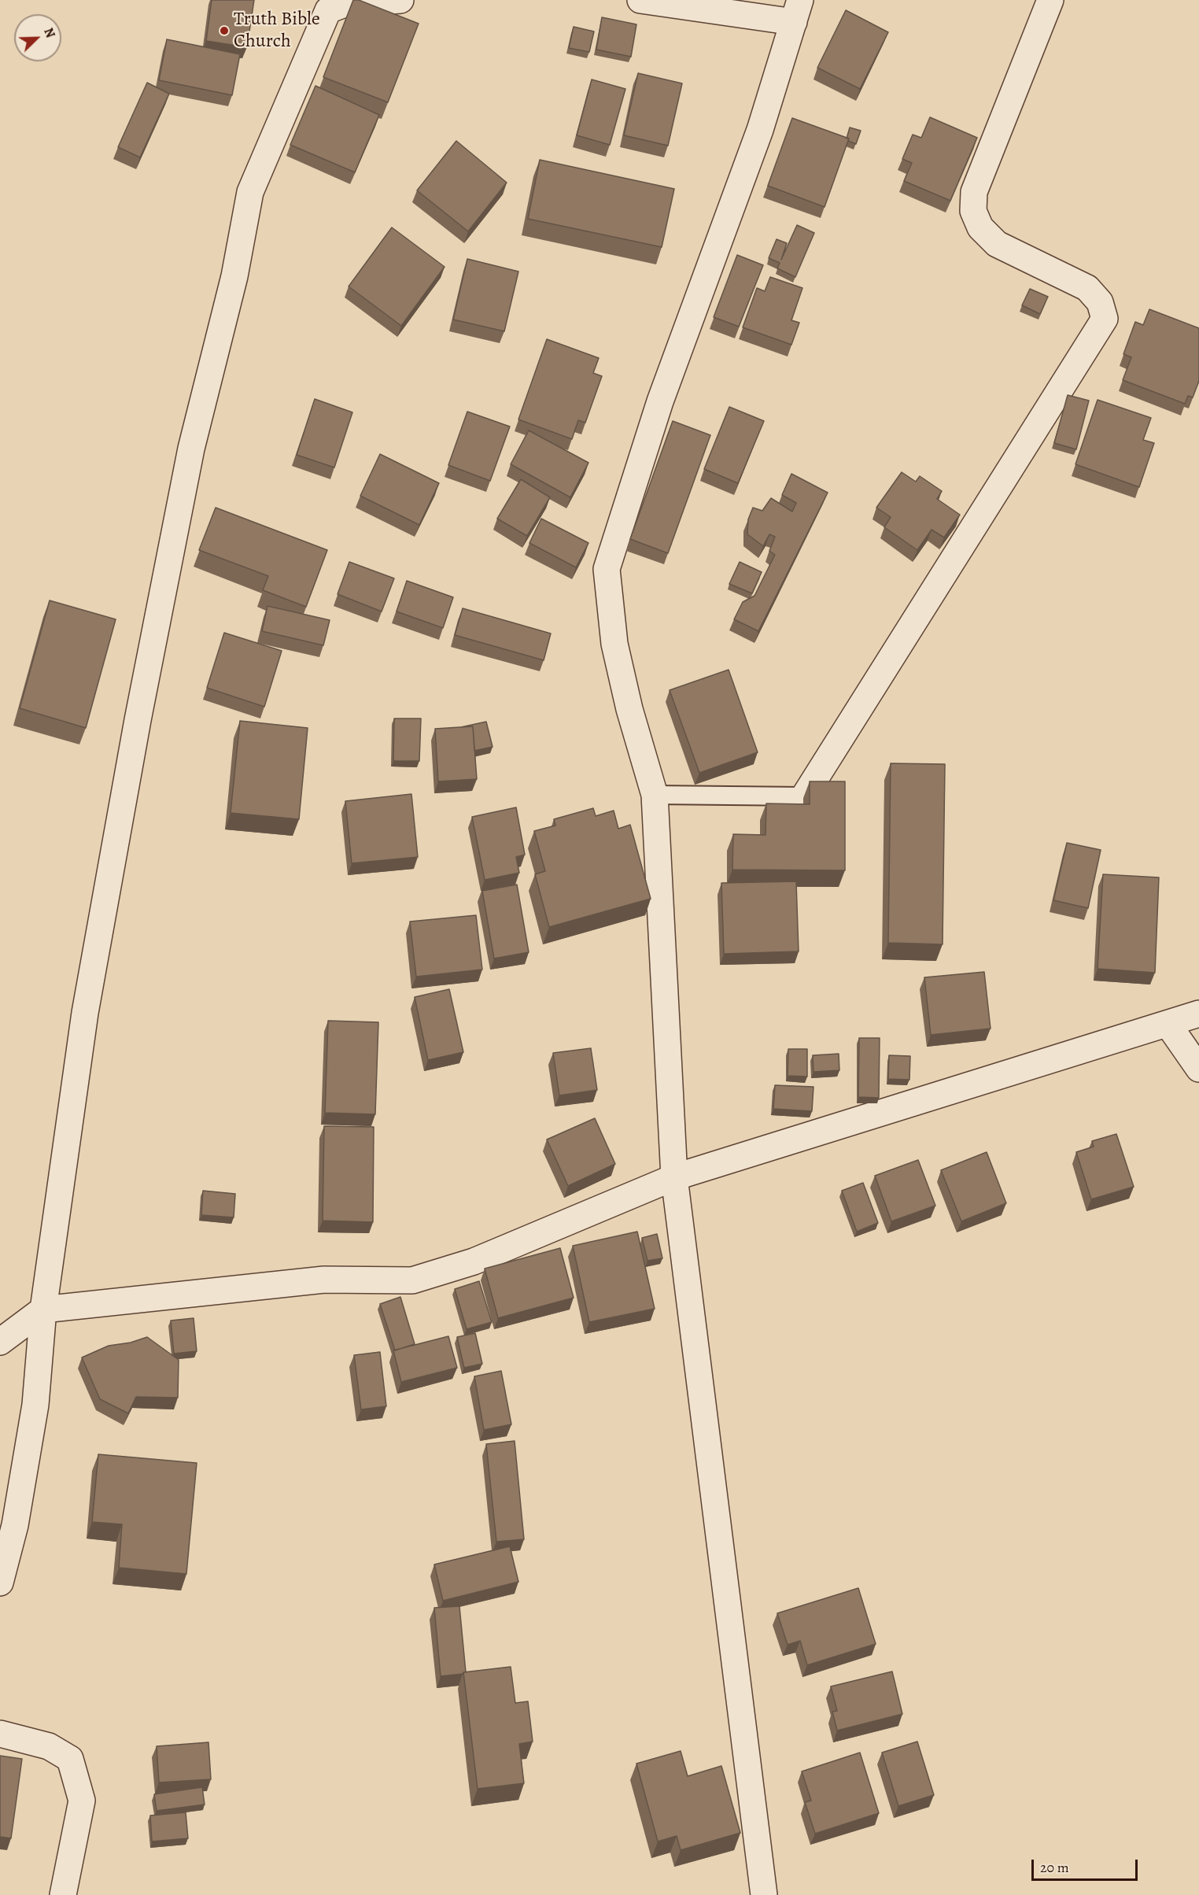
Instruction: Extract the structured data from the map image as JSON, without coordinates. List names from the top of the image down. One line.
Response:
{"places":["Truth Bible Church"],"scale_bar":"20 m","north":"top right"}
